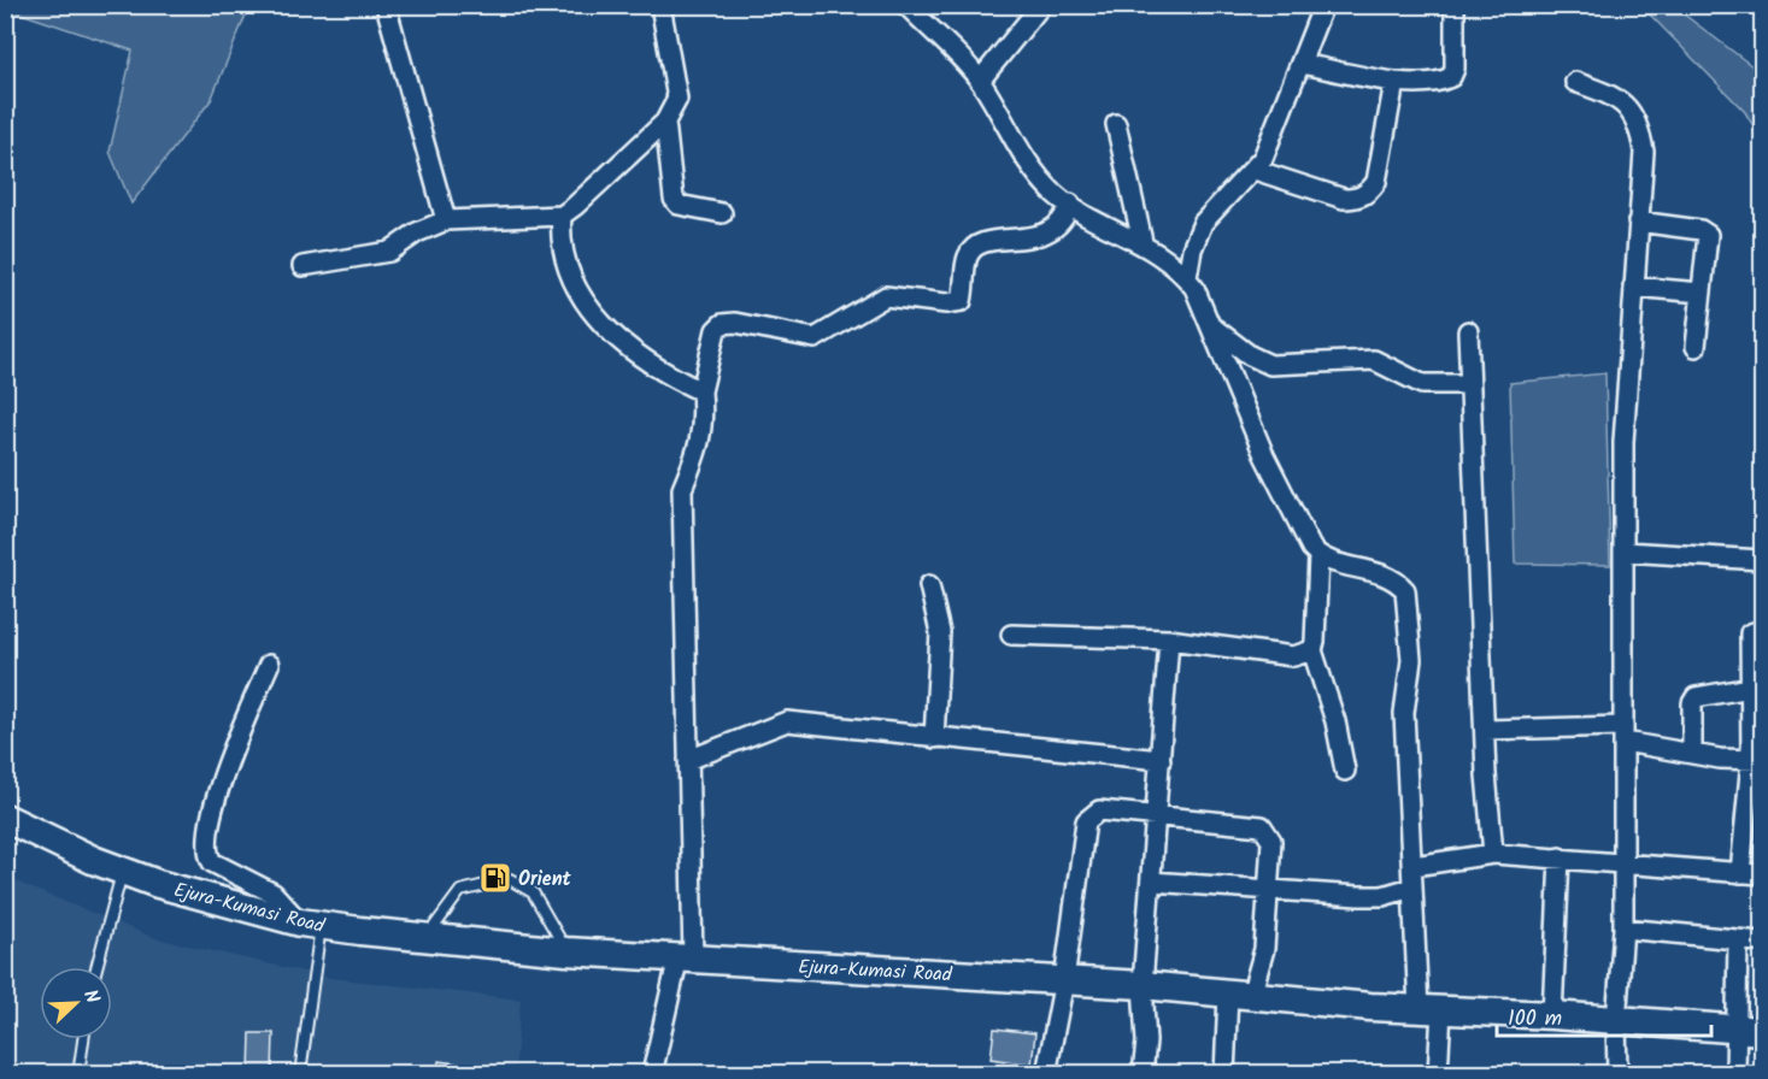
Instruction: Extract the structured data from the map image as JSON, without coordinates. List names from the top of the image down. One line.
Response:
{"streets":{"main road":["Ejura-Kumasi Road"]},"places":{"fuel station":["Orient"]},"scale_bar":"100 m","north":"top right"}
